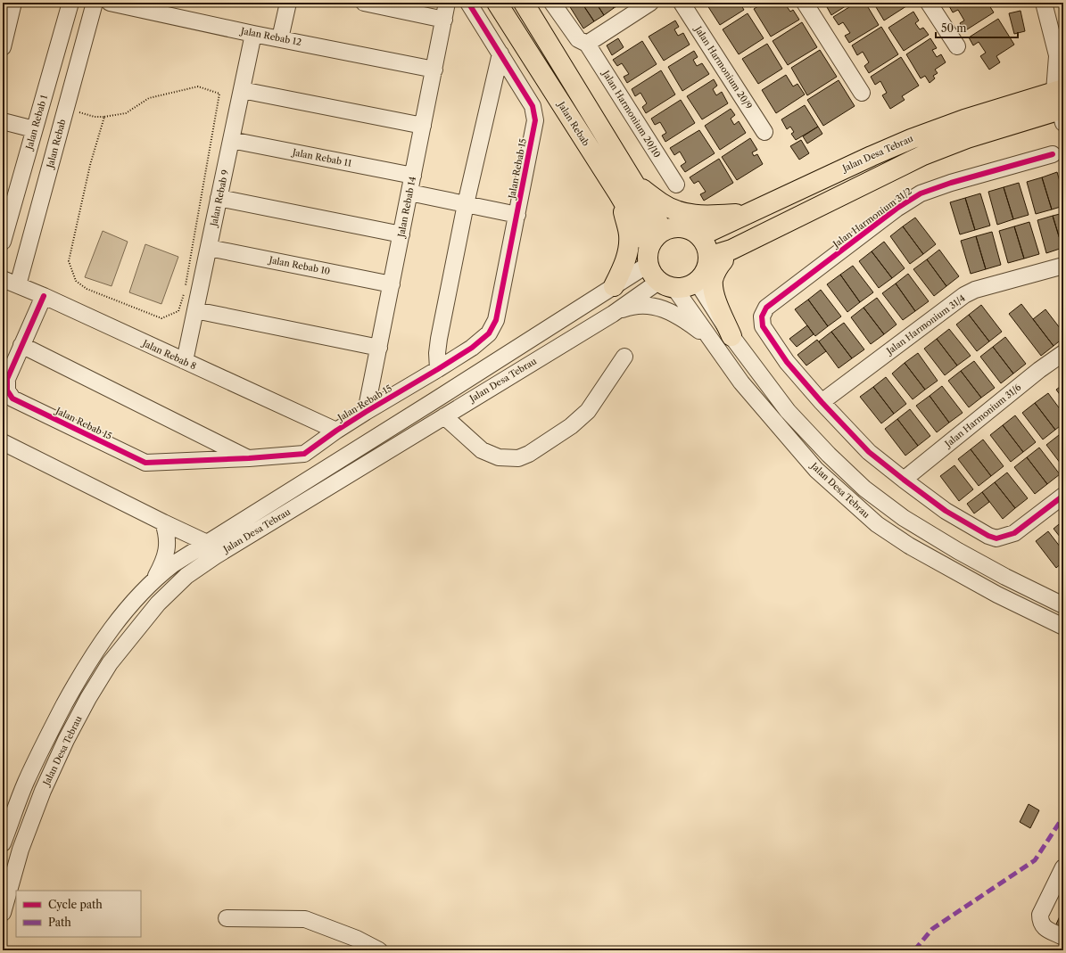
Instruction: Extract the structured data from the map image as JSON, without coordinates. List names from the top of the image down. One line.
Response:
{"streets":{"main road":["Jalan Rebab","Jalan Desa Tebrau"],"street":["Jalan Rebab 12","Jalan Harmonium 20/9","Jalan Harmonium 20/10","Jalan Rebab 1","Jalan Rebab 11","Jalan Rebab 15","Jalan Rebab 9","Jalan Rebab 14","Jalan Harmonium 31/2","Jalan Rebab 10","Jalan Harmonium 31/4","Jalan Rebab 8","Jalan Harmonium 31/6"]},"crossings":[["Jalan Rebab 12","Jalan Rebab 9"],["Jalan Rebab 12","Jalan Rebab 14"],["Jalan Rebab","Jalan Desa Tebrau"],["Jalan Rebab","Jalan Rebab 8"],["Jalan Rebab 11","Jalan Rebab 9"],["Jalan Rebab 11","Jalan Rebab 14"],["Jalan Rebab 15","Jalan Rebab 14"],["Jalan Rebab 15","Jalan Rebab 8"],["Jalan Rebab 9","Jalan Rebab 10"],["Jalan Rebab 9","Jalan Rebab 8"],["Jalan Rebab 14","Jalan Rebab 10"],["Jalan Harmonium 31/2","Jalan Harmonium 31/4"]],"legend":["Cycle path","Path"],"scale_bar":"50 m"}
